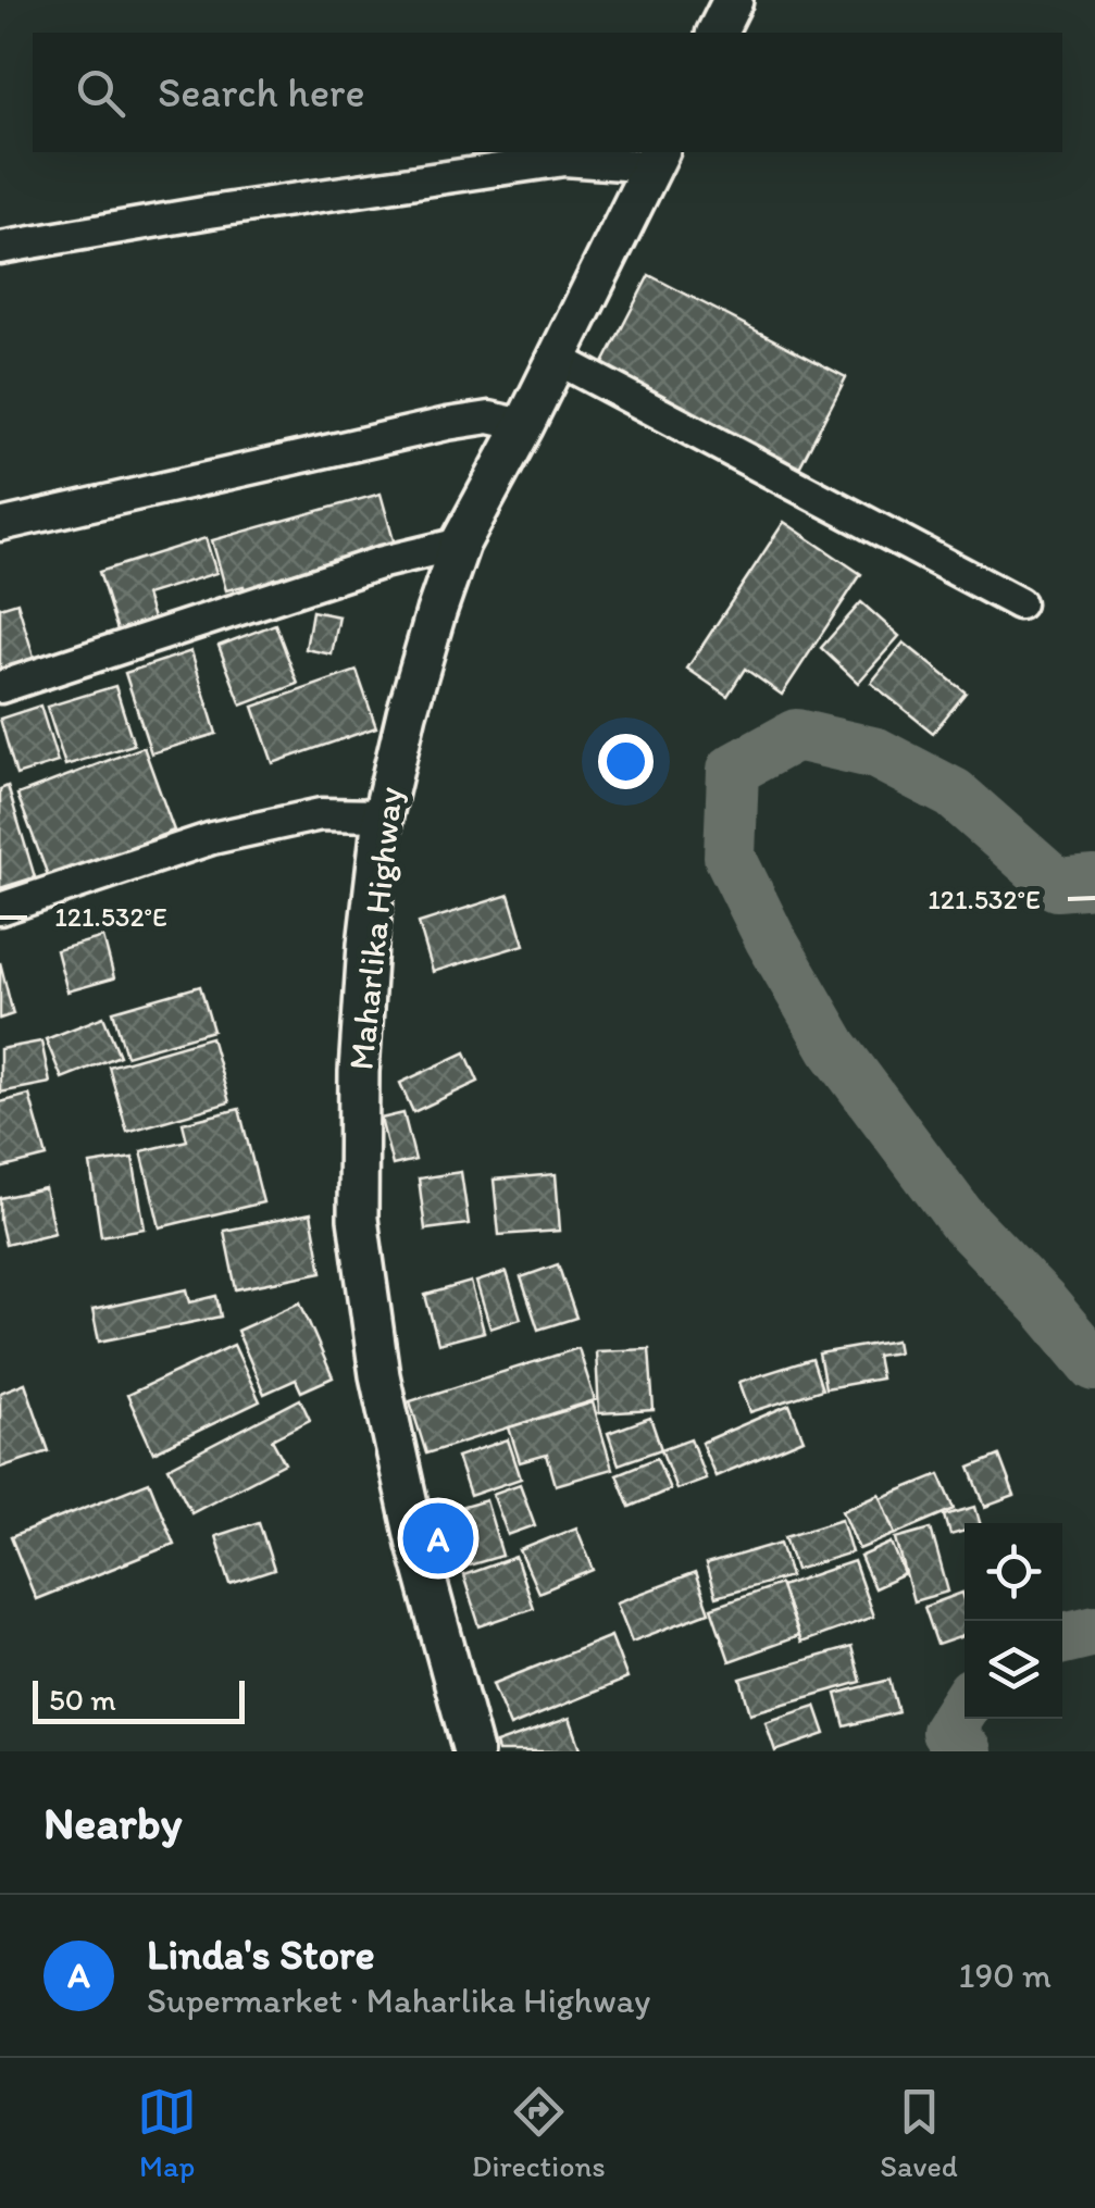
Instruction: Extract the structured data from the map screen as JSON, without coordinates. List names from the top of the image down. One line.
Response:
{"streets":{"main road":["Maharlika Highway"]},"scale_bar":"50 m","page":{"search":"Search here","pins":"A","scale":"50 m","heading":"Nearby","list":[{"mark":"A","name":"Linda's Store","note":"Supermarket · Maharlika Highway","value":"190 m"}],"nav":["Map","Directions","Saved"]},"coordinates":["121.532°E"]}
